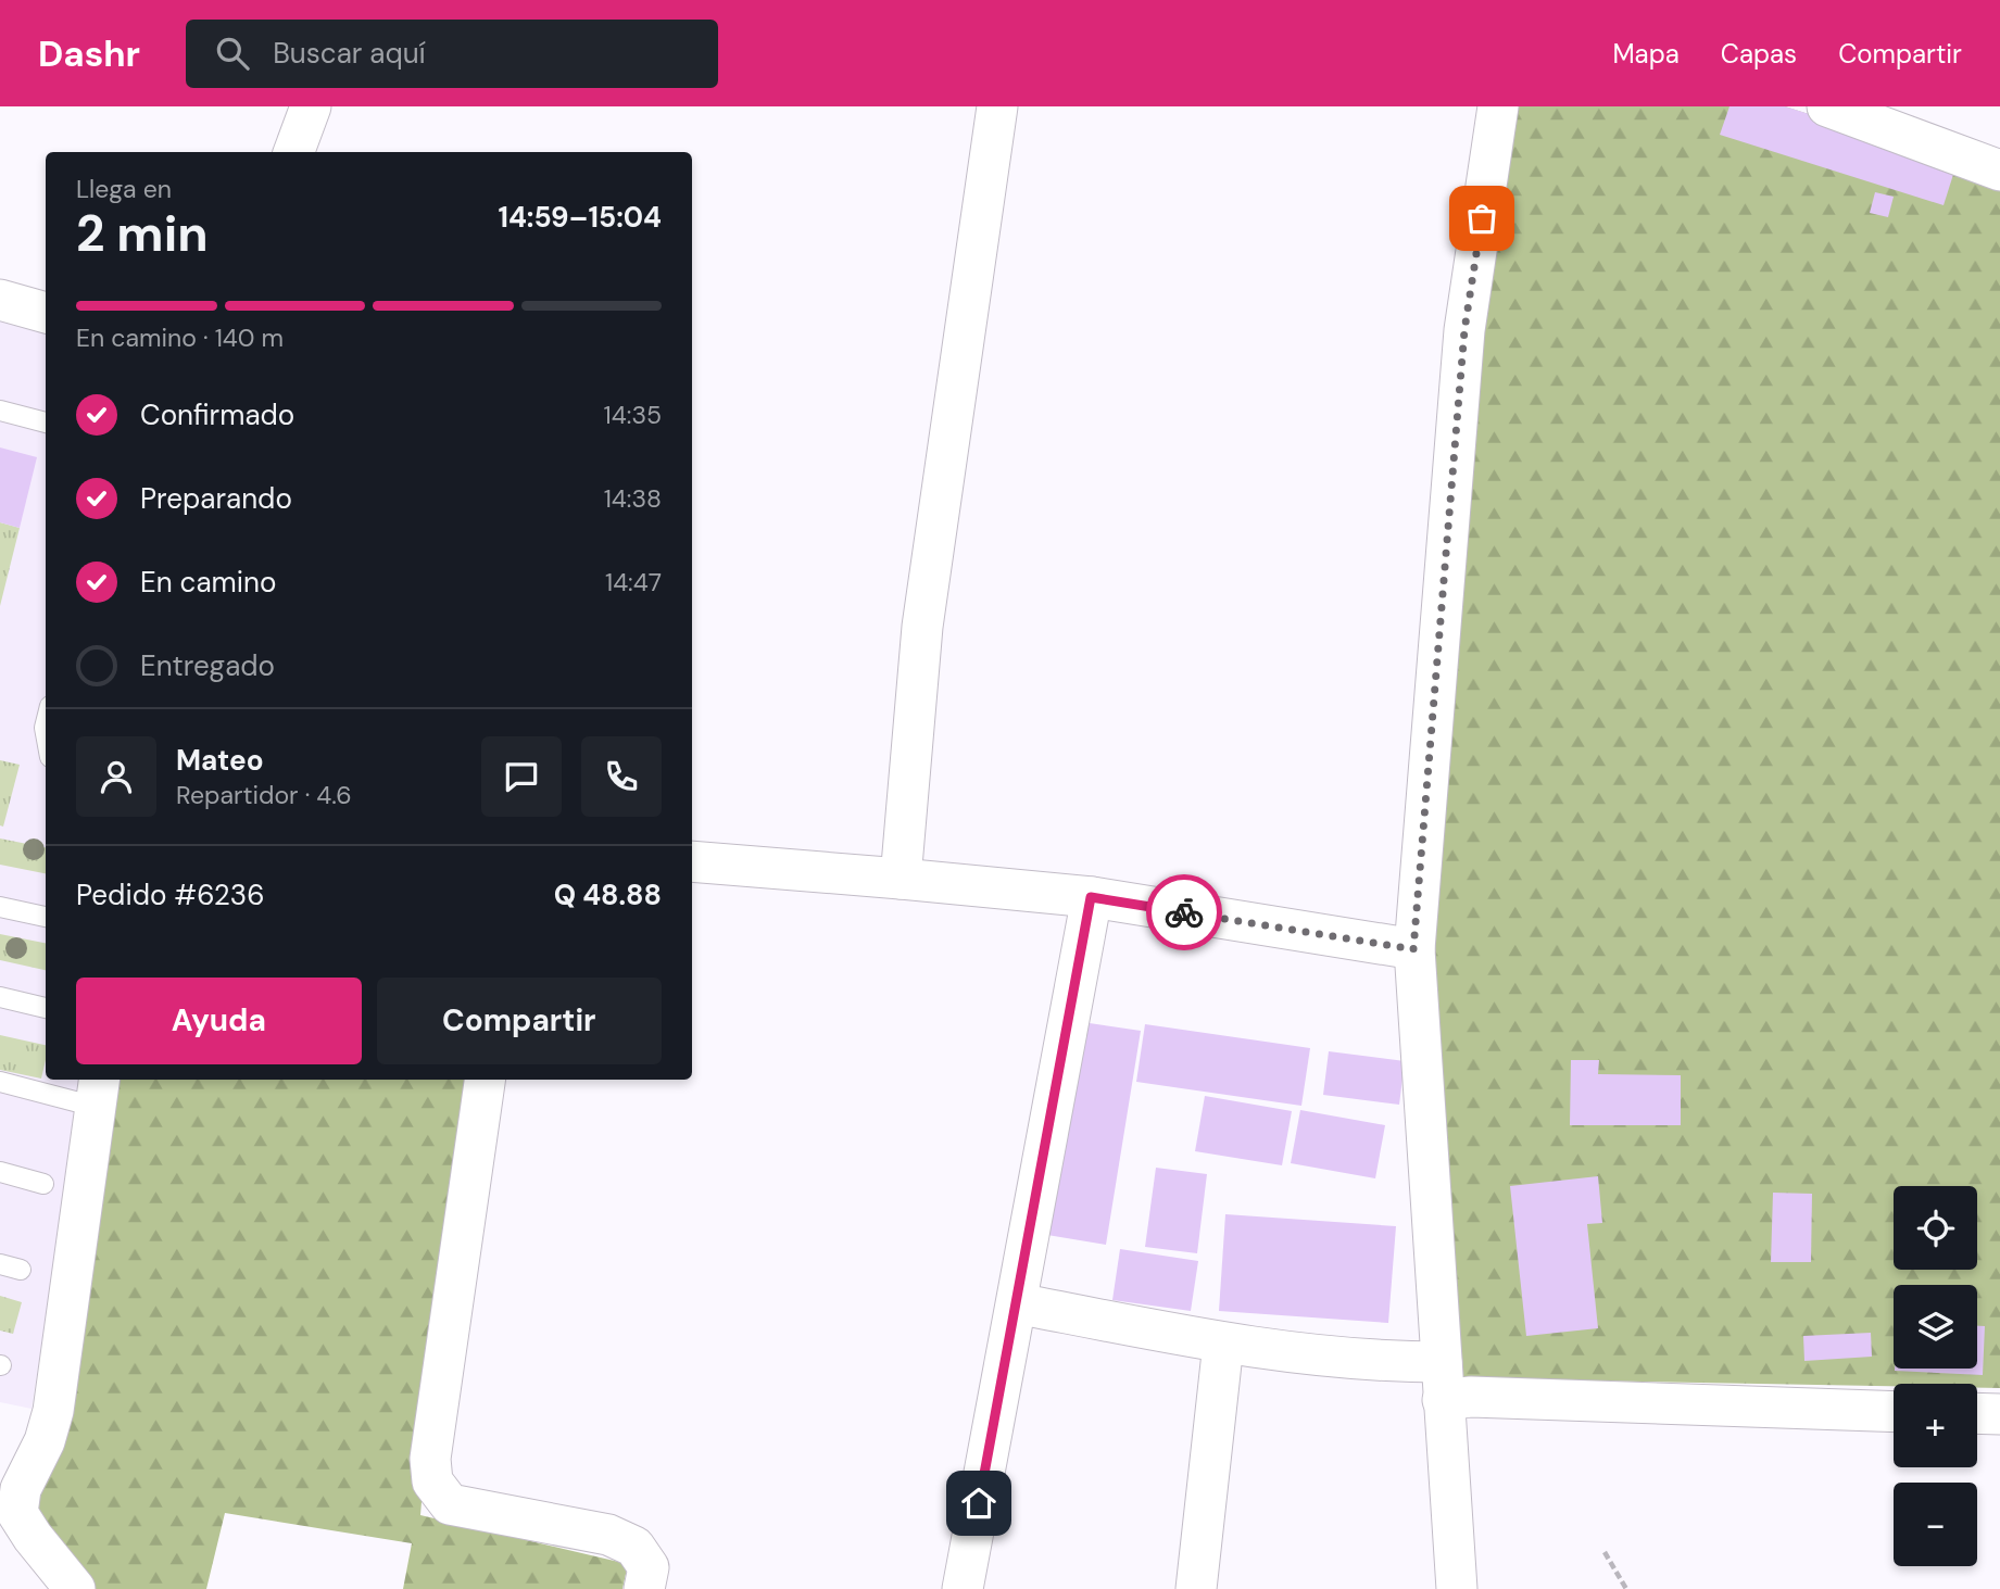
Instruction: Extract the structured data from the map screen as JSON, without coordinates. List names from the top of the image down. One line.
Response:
{"page":{"header":"Dashr","search":"Buscar aquí","nav":["Mapa","Capas","Compartir"],"heading":["2 min","Llega en","14:59–15:04"],"panel":["Mateo","Repartidor · 4.6","Pedido #6236","Q 48.88"],"bar":"En camino · 140 m","list":[["Confirmado","14:35"],["Preparando","14:38"],["En camino","14:47"],"Entregado"],"buttons":["Ayuda","Compartir"],"map_buttons":["+","−"]}}
